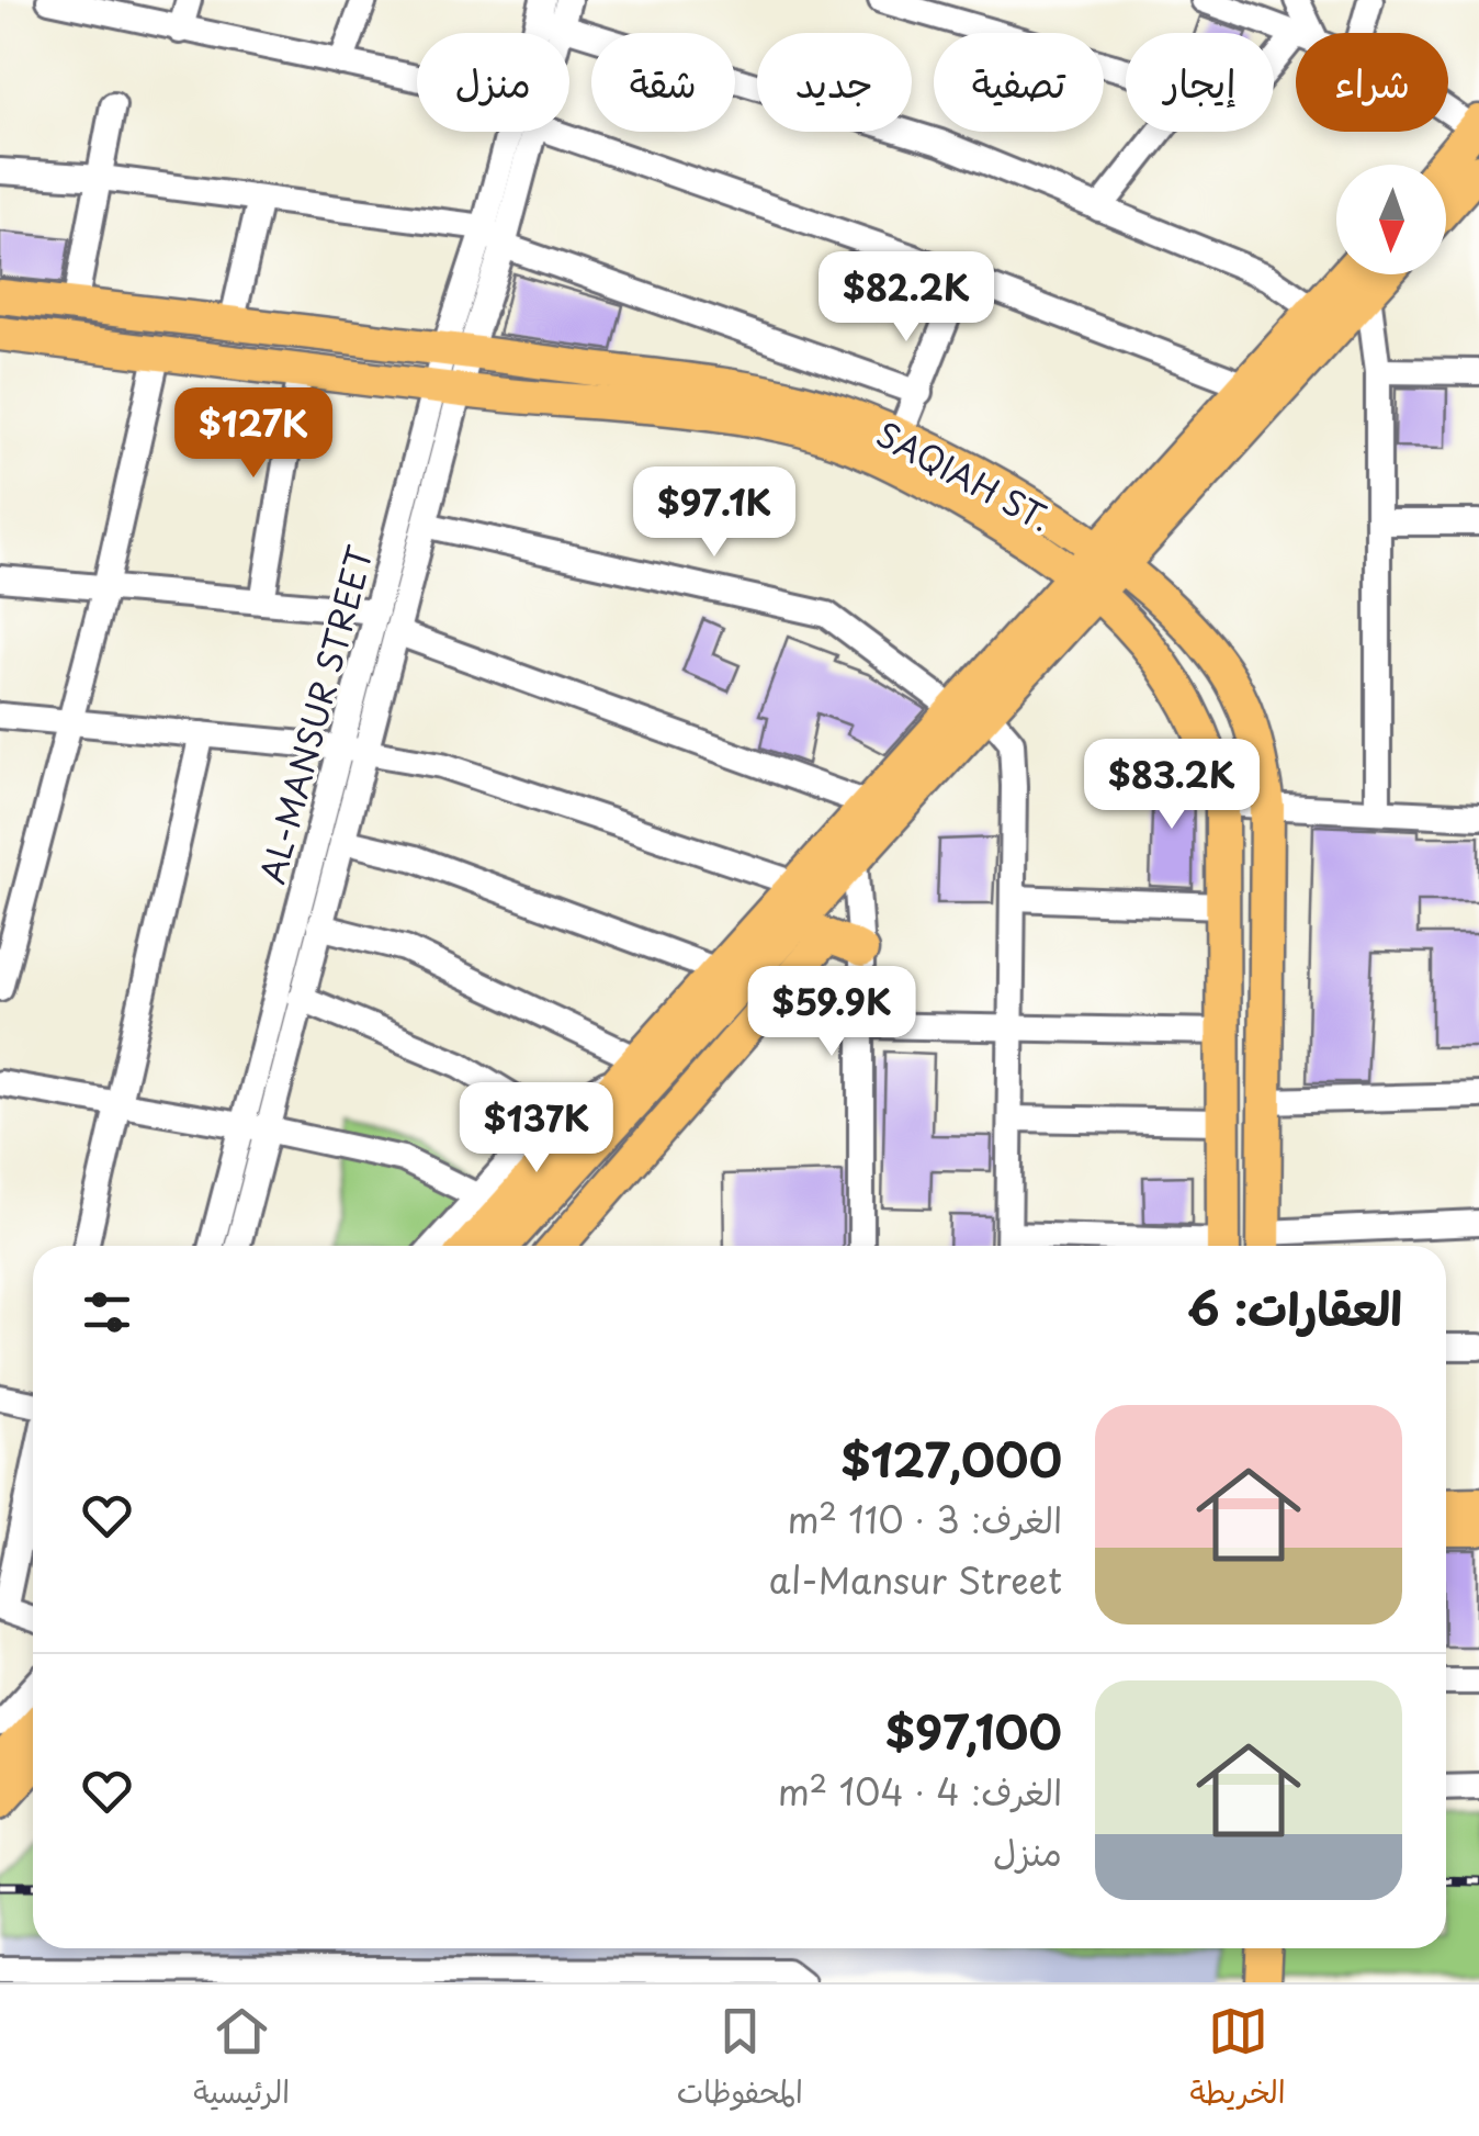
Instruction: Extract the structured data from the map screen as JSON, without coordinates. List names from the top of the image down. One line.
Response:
{"streets":{"main road":["SAQIAH ST."],"street":["AL-MANSUR STREET"]},"crossings":[["SAQIAH ST.","AL-MANSUR STREET"]],"north":"bottom","page":{"chip":["شراء","إيجار","تصفية","جديد","شقة","منزل"],"price":["$82.2K","$127K","$97.1K","$83.2K","$59.9K","$137K"],"heading":"العقارات: 6","list":[{"name":"$127,000","note":"الغرف: 3 · 110 m² · al-Mansur Street"},{"name":"$97,100","note":"الغرف: 4 · 104 m² · منزل"}],"tabs":["الخريطة","المحفوظات","الرئيسية"]}}
